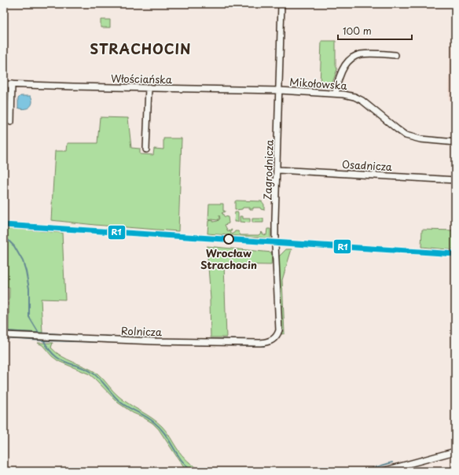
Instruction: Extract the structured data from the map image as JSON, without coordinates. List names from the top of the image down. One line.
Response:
{"streets":{"street":["Włościańska","Mikołowska","Osadnicza","Zagrodnicza","Rolnicza"]},"crossings":[["Włościańska","Mikołowska"],["Włościańska","Zagrodnicza"],["Mikołowska","Zagrodnicza"],["Osadnicza","Zagrodnicza"],["Zagrodnicza","Rolnicza"]],"districts":["STRACHOCIN"],"places":["Wrocław Strachocin"],"lines":["transit line R1"],"scale_bar":"100 m"}
